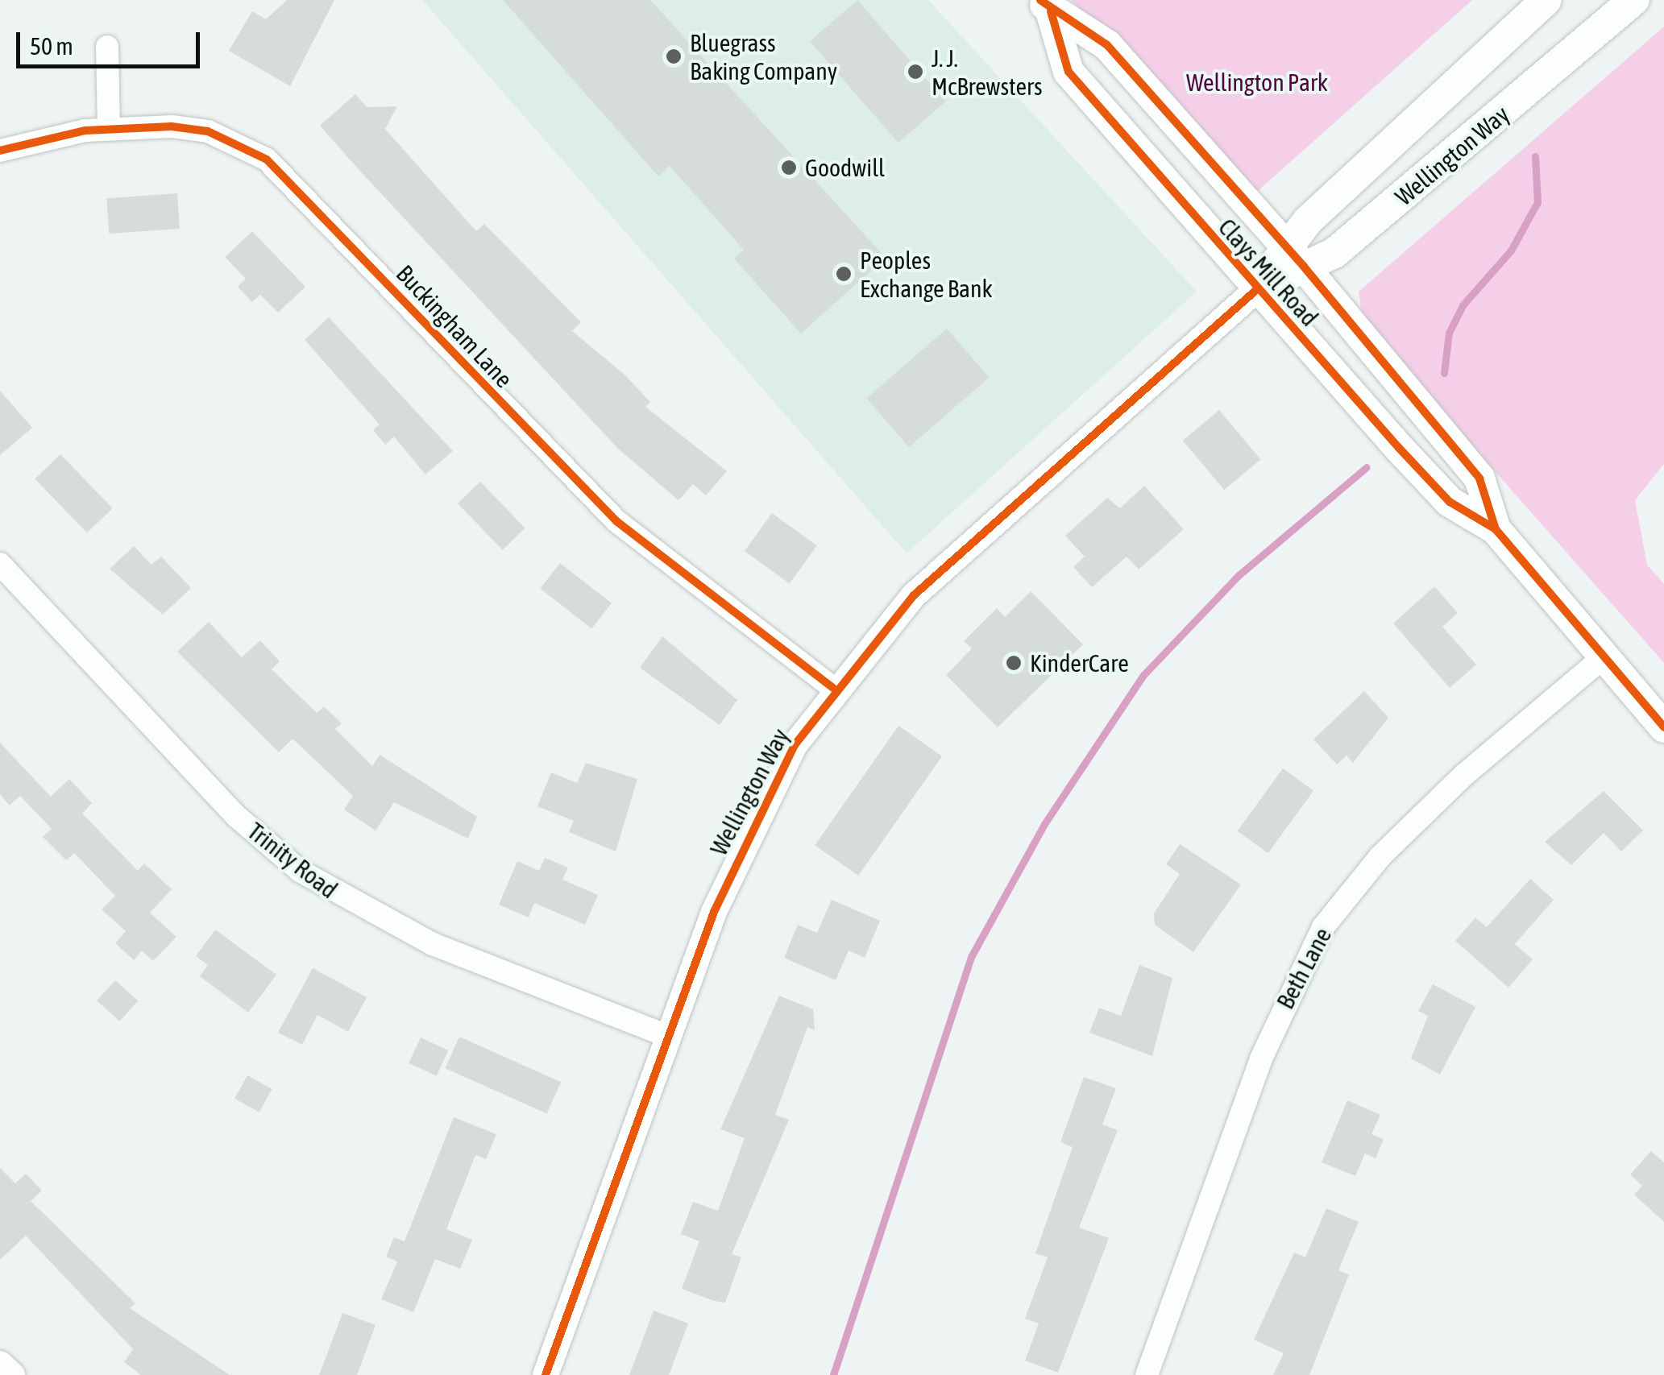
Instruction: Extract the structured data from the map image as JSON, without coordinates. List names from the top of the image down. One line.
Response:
{"streets":{"main road":["Wellington Way","Clays Mill Road"],"street":["Buckingham Lane","Trinity Road","Beth Lane"]},"crossings":[["Wellington Way","Clays Mill Road"],["Wellington Way","Buckingham Lane"],["Wellington Way","Trinity Road"],["Clays Mill Road","Beth Lane"]],"parks":["Wellington Park"],"places":["Bluegrass Baking Company","J. J. McBrewsters","Goodwill","Peoples Exchange Bank","KinderCare"],"scale_bar":"50 m"}
